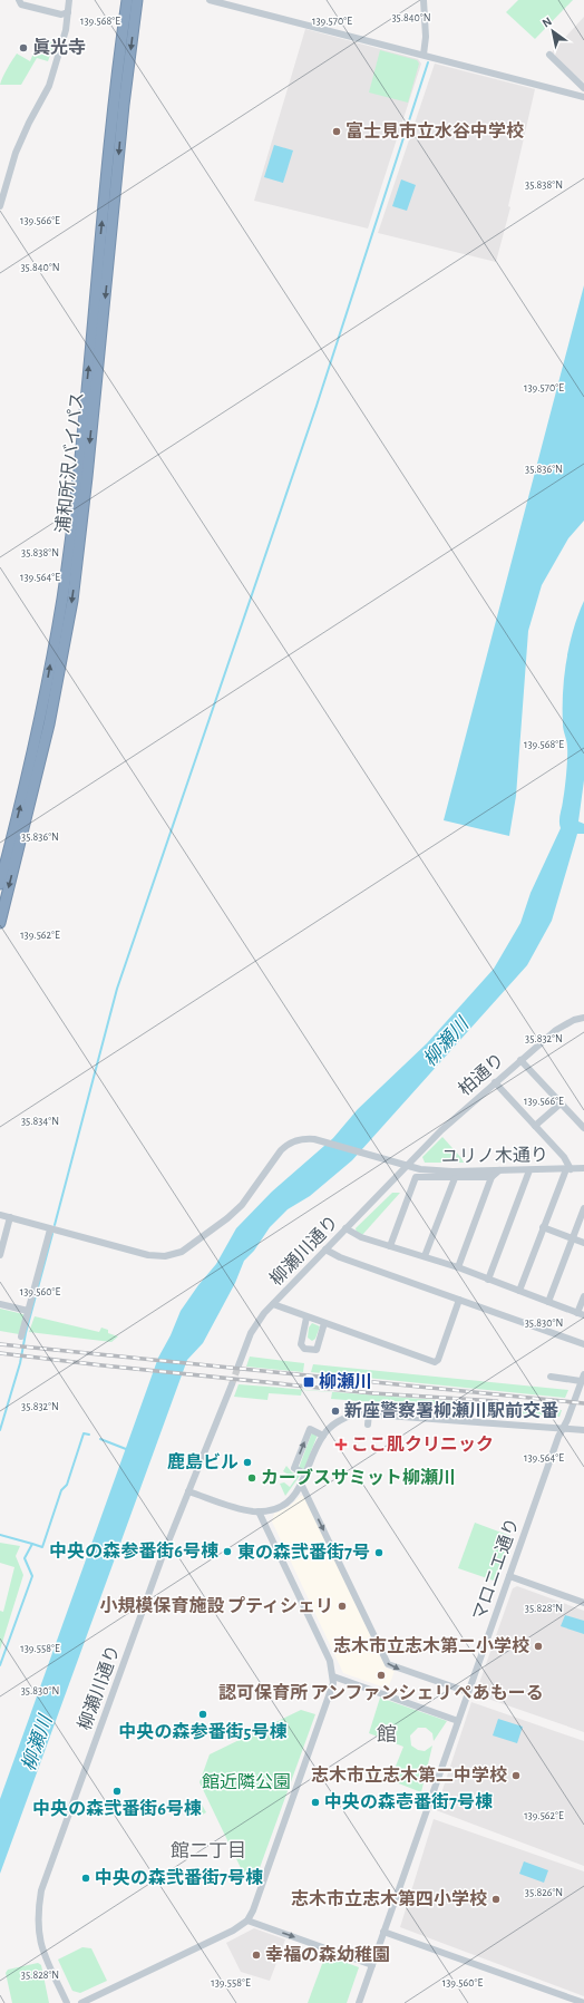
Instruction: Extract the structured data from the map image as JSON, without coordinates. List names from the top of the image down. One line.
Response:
{"streets":{"highway":["浦和所沢バイパス"],"street":["柏通り","ユリノ木通り","柳瀬川通り","マロニエ通り"]},"crossings":[["柏通り","ユリノ木通り"],["柏通り","柳瀬川通り"],["ユリノ木通り","柳瀬川通り"]],"districts":["館","館二丁目"],"water":["柳瀬川"],"parks":["館近隣公園"],"places":{"other":["眞光寺","富士見市立水谷中学校","新座警察署柳瀬川駅前交番","鹿島ビル","カーブスサミット柳瀬川","中央の森参番街6号棟","東の森弐番街7号","小規模保育施設 プティシェリ","志木市立志木第二小学校","認可保育所 アンファンシェリ ぺあもーる","中央の森参番街5号棟","志木市立志木第二中学校","中央の森弐番街6号棟","中央の森壱番街7号棟","中央の森弐番街7号棟","志木市立志木第四小学校","幸福の森幼稚園"],"transit":["柳瀬川"],"health":["ここ肌クリニック"]},"north":"top left","coordinates":["35.840°N","139.568°E","139.570°E","35.838°N","139.566°E","35.836°N","139.564°E","139.562°E","35.832°N","35.834°N","139.560°E","35.830°N","35.828°N","139.558°E","35.826°N"]}
